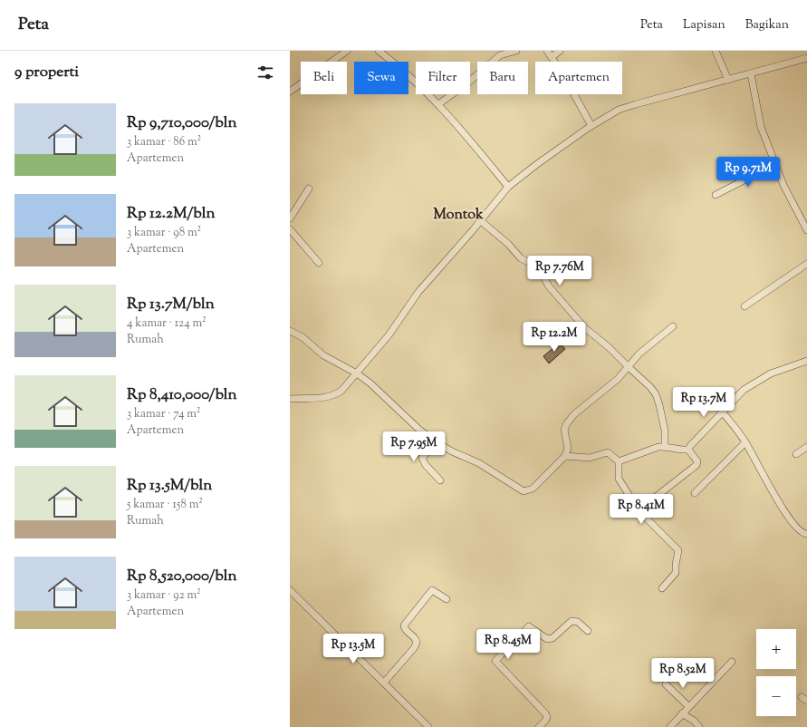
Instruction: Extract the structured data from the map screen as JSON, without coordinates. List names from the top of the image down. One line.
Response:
{"districts":["Montok"],"page":{"header":"Peta","nav":["Peta","Lapisan","Bagikan"],"heading":"9 properti","chip":["Beli","Sewa","Filter","Baru","Apartemen"],"list":[{"name":"Rp 9,710,000/bln","note":"3 kamar · 86 m² · Apartemen"},{"name":"Rp 12.2M/bln","note":"3 kamar · 98 m² · Apartemen"},{"name":"Rp 13.7M/bln","note":"4 kamar · 124 m² · Rumah"},{"name":"Rp 8,410,000/bln","note":"3 kamar · 74 m² · Apartemen"},{"name":"Rp 13.5M/bln","note":"5 kamar · 158 m² · Rumah"},{"name":"Rp 8,520,000/bln","note":"3 kamar · 92 m² · Apartemen"}],"price":["Rp 9.71M","Rp 7.76M","Rp 12.2M","Rp 13.7M","Rp 7.95M","Rp 8.41M","Rp 8.45M","Rp 13.5M","Rp 8.52M"],"map_buttons":["+","−"]}}
